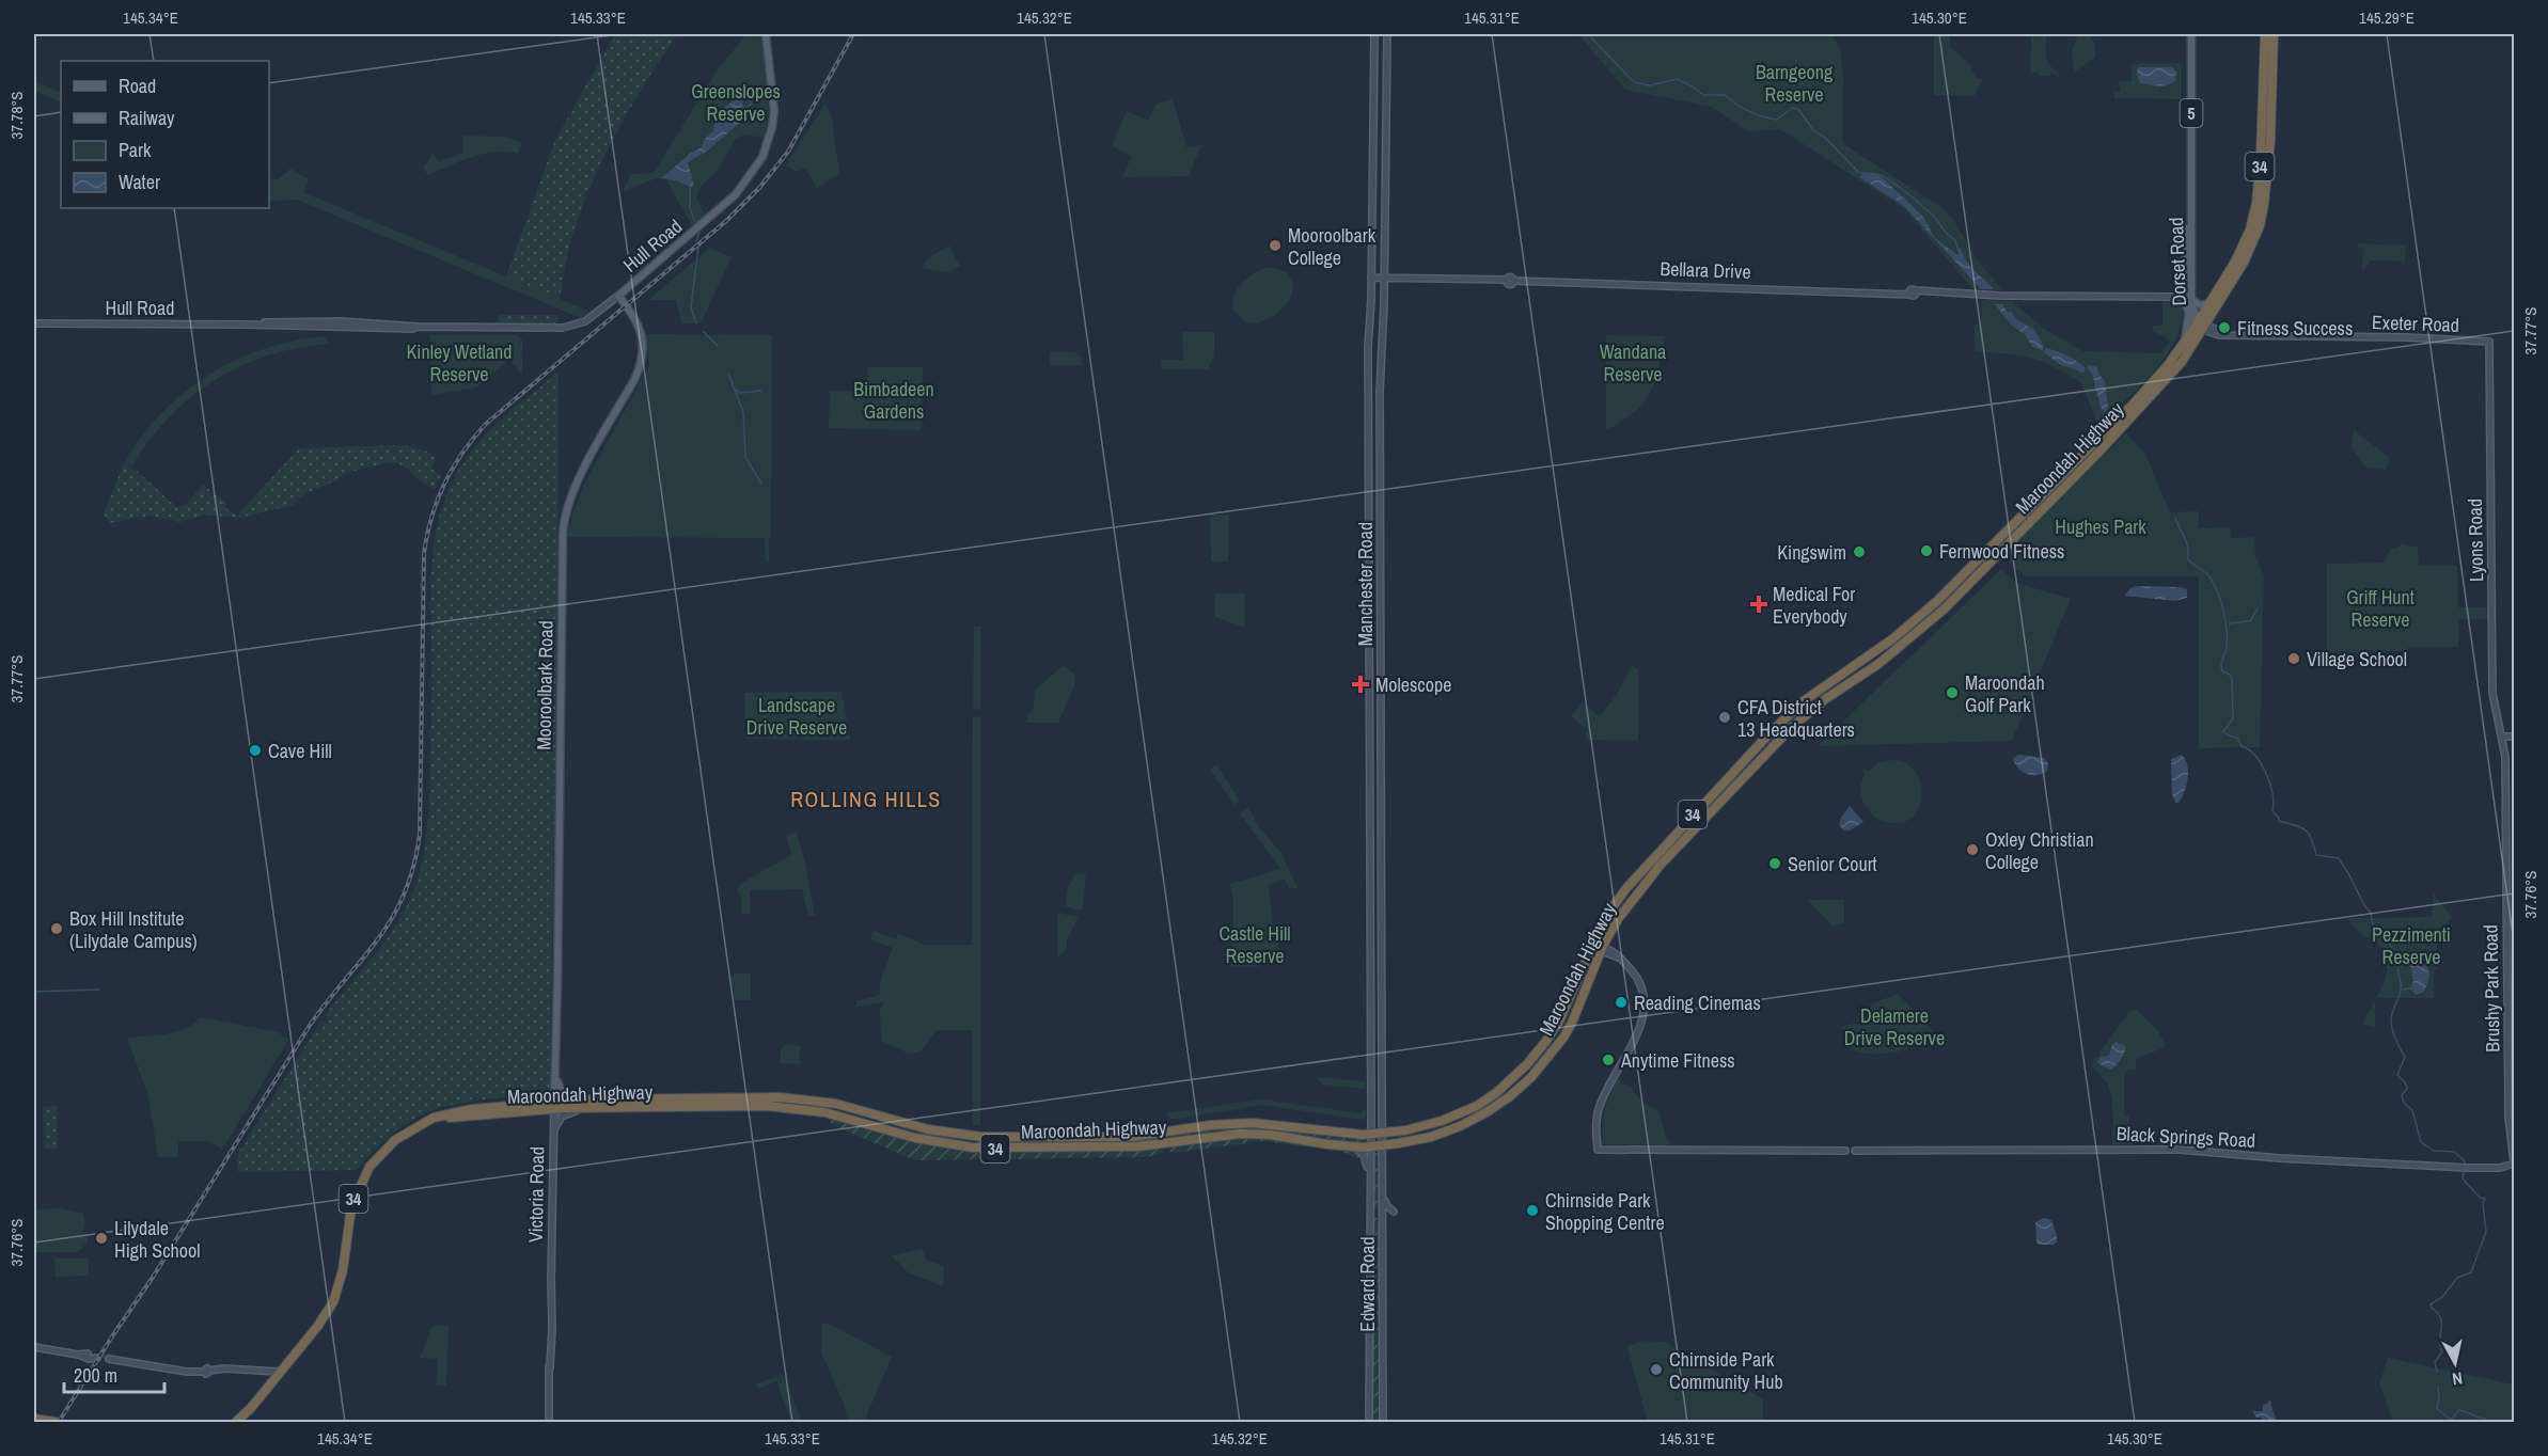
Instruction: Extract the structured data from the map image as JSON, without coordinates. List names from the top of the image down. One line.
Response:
{"streets":{"highway":["34","Maroondah Highway"],"main road":["5","Hull Road","Dorset Road","Bellara Drive","Exeter Road","Lyons Road","Manchester Road","Mooroolbark Road","Brushy Park Road","Black Springs Road","Victoria Road","Edward Road"]},"crossings":[["Hull Road","Mooroolbark Road"],["Dorset Road","Bellara Drive"],["Dorset Road","Exeter Road"],["Dorset Road","Maroondah Highway"],["Bellara Drive","Manchester Road"],["Exeter Road","Maroondah Highway"],["Exeter Road","Lyons Road"],["Maroondah Highway","Manchester Road"],["Maroondah Highway","Mooroolbark Road"],["Maroondah Highway","Victoria Road"],["Maroondah Highway","Edward Road"],["Lyons Road","Brushy Park Road"],["Manchester Road","Edward Road"],["Mooroolbark Road","Victoria Road"],["Brushy Park Road","Black Springs Road"]],"districts":["ROLLING HILLS"],"parks":["Barngeong Reserve","Greenslopes Reserve","Kinley Wetland Reserve","Wandana Reserve","Bimbadeen Gardens","Hughes Park","Griff Hunt Reserve","Landscape Drive Reserve","Castle Hill Reserve","Pezzimenti Reserve","Delamere Drive Reserve"],"places":{"other":["Mooroolbark College","Fitness Success","Fernwood Fitness","Kingswim","Village School","Maroondah Golf Park","CFA District 13 Headquarters","Cave Hill","Oxley Christian College","Senior Court","Box Hill Institute (Lilydale Campus)","Reading Cinemas","Anytime Fitness","Chirnside Park Shopping Centre","Lilydale High School","Chirnside Park Community Hub"],"health":["Medical For Everybody","Molescope"]},"legend":["Road","Railway","Park","Water"],"scale_bar":"200 m","north":"bottom","coordinates":["145.34°E","145.33°E","145.32°E","145.31°E","145.30°E","145.29°E","37.78°S","37.77°S","37.76°S"]}
